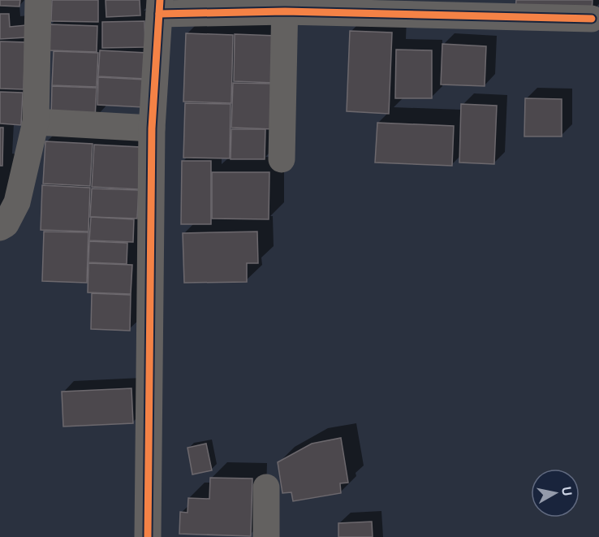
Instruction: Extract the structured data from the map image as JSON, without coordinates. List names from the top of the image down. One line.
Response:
{"north":"right"}
